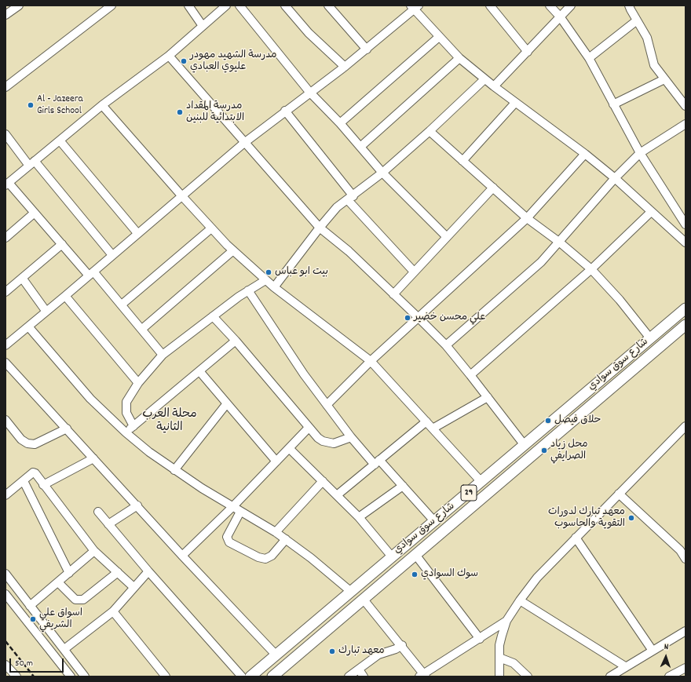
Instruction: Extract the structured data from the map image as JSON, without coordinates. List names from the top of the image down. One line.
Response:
{"streets":{"main road":["شارع سوق سوادي","29"]},"districts":["محلة العرب الثانية"],"places":["مدرسة الشهيد مهودر عليوي العبادي","Al - Jazeera Girls School","مدرسة المقداد الابتدائية للبنين","بيت ابو عباس","علي محسن خضير","حلاق فيصل","محل زياد الصرايفي","معهد تبارك لدورات التقوية والحاسوب","سوك السوادي","اسواق علي الشريفي","معهد تبارك"],"scale_bar":"50 m","north":"top"}
